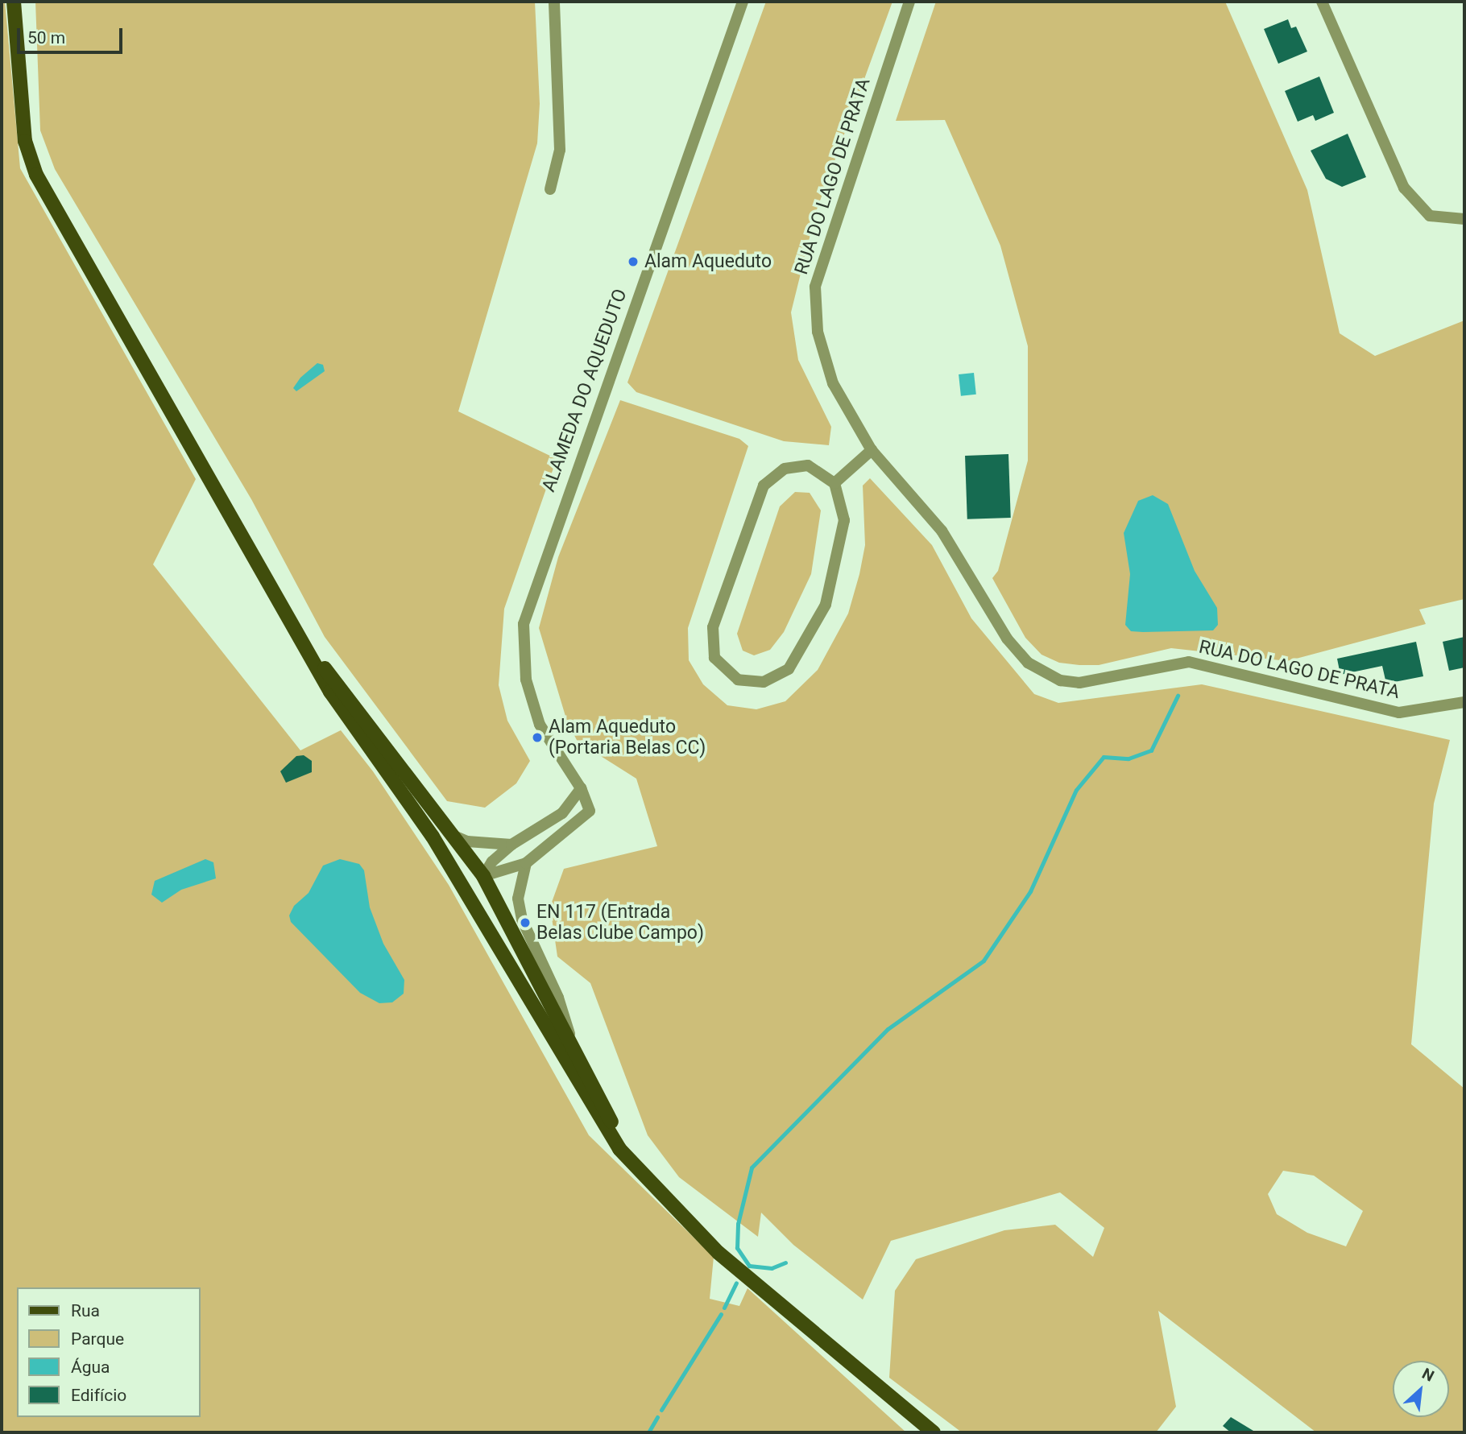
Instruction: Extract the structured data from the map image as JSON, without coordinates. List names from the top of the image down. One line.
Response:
{"streets":{"street":["RUA DO LAGO DE PRATA","ALAMEDA DO AQUEDUTO"]},"places":["Alam Aqueduto","Alam Aqueduto (Portaria Belas CC)","EN 117 (Entrada Belas Clube Campo)"],"legend":["Rua","Parque","Água","Edifício"],"scale_bar":"50 m","north":"top right"}
